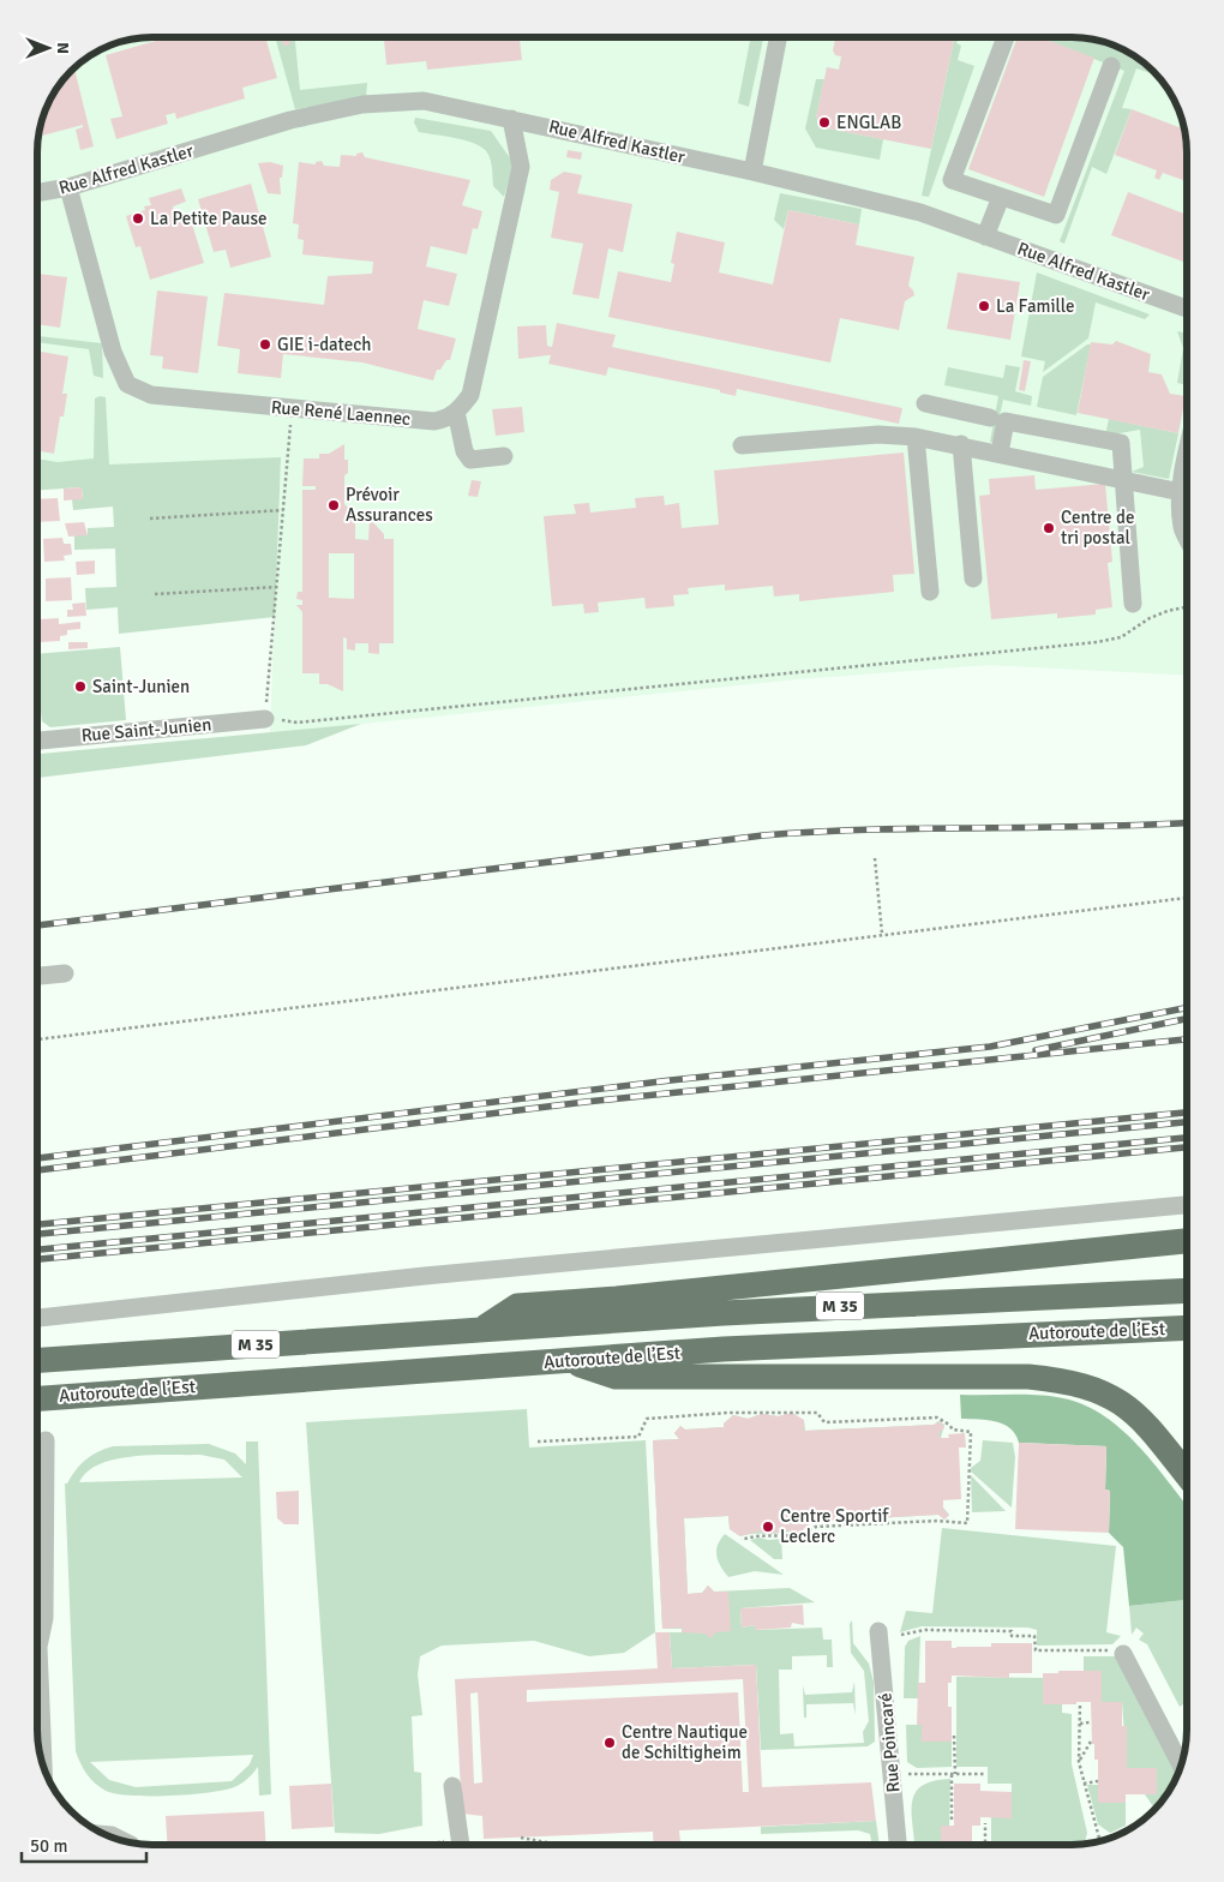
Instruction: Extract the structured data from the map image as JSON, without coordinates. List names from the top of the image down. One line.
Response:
{"streets":{"highway":["M 35","Autoroute de l’Est"],"street":["Rue Alfred Kastler","Rue René Laennec","Rue Saint-Junien","Rue Poincaré"]},"crossings":[["Rue Alfred Kastler","Rue René Laennec"]],"places":["ENGLAB","La Petite Pause","La Famille","GIE i-datech","Prévoir Assurances","Centre de tri postal","Saint-Junien","Centre Sportif Leclerc","Centre Nautique de Schiltigheim"],"scale_bar":"50 m","north":"right"}
